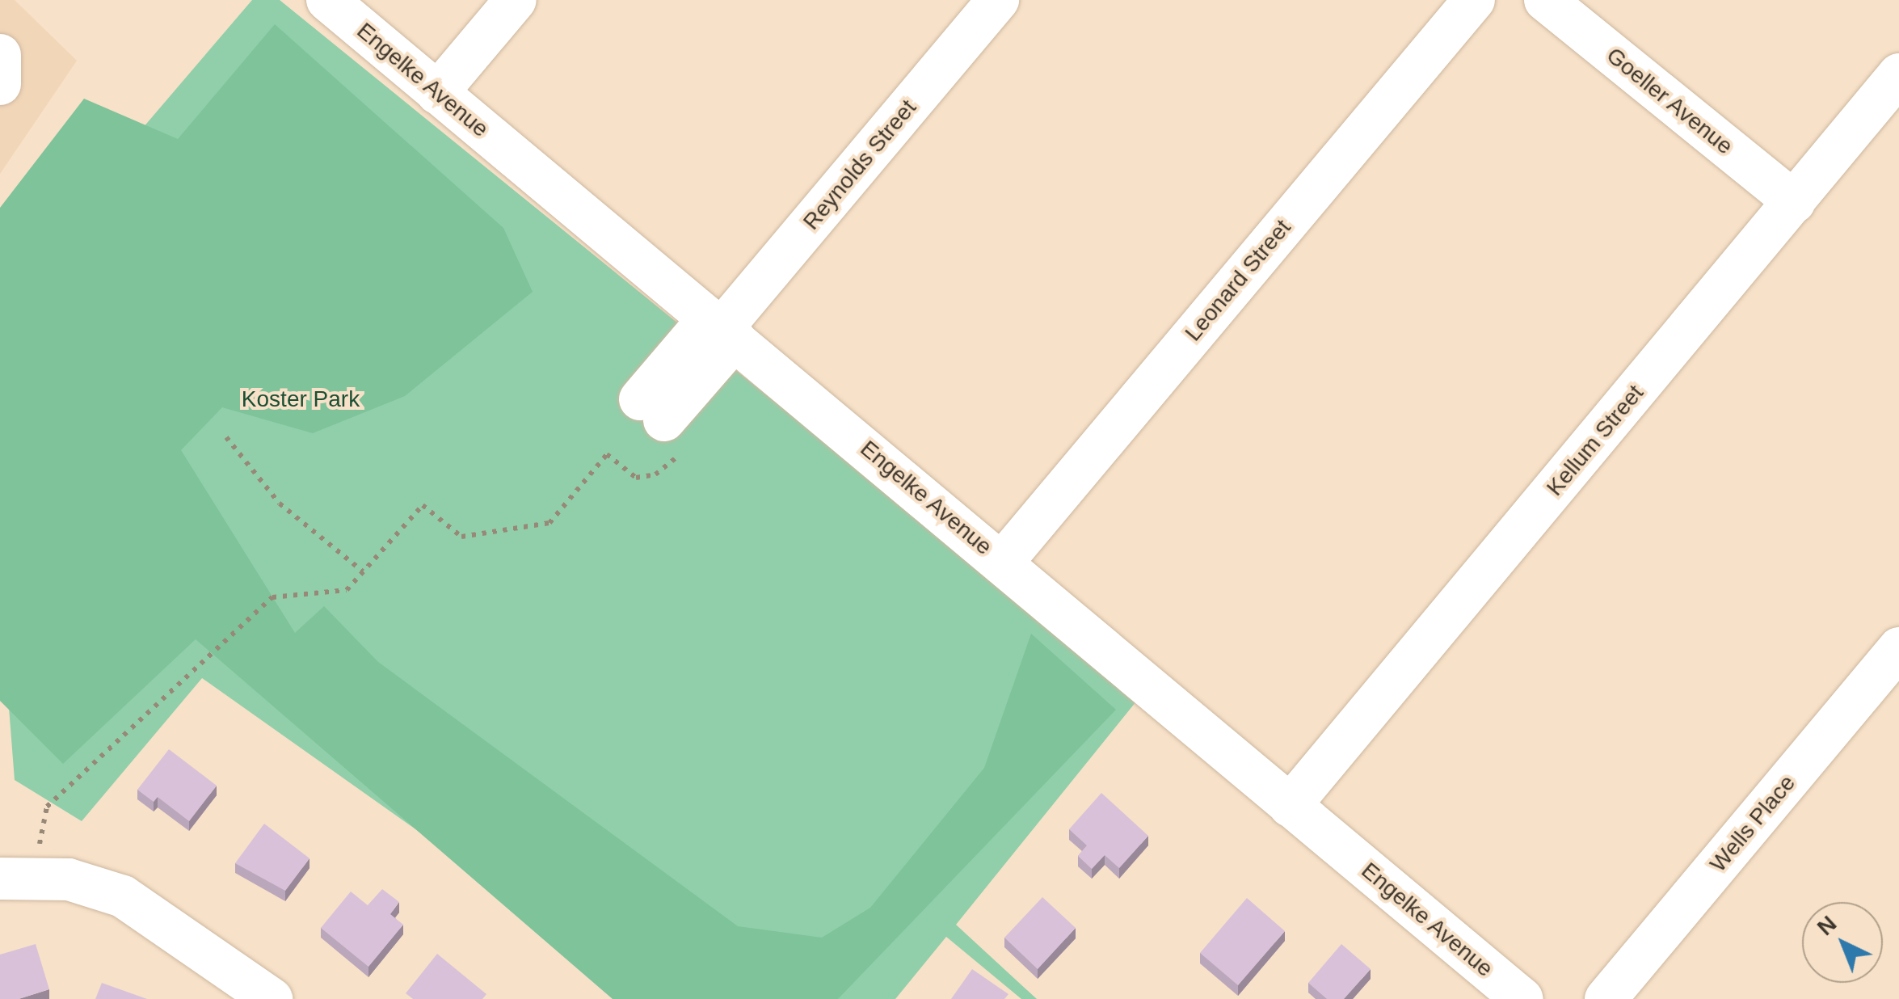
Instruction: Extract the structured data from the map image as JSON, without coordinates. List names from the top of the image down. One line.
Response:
{"streets":{"street":["Engelke Avenue","Goeller Avenue","Reynolds Street","Leonard Street","Kellum Street","Wells Place"]},"crossings":[["Engelke Avenue","Reynolds Street"],["Engelke Avenue","Leonard Street"],["Engelke Avenue","Kellum Street"],["Goeller Avenue","Kellum Street"]],"parks":["Koster Park"],"north":"top left"}
